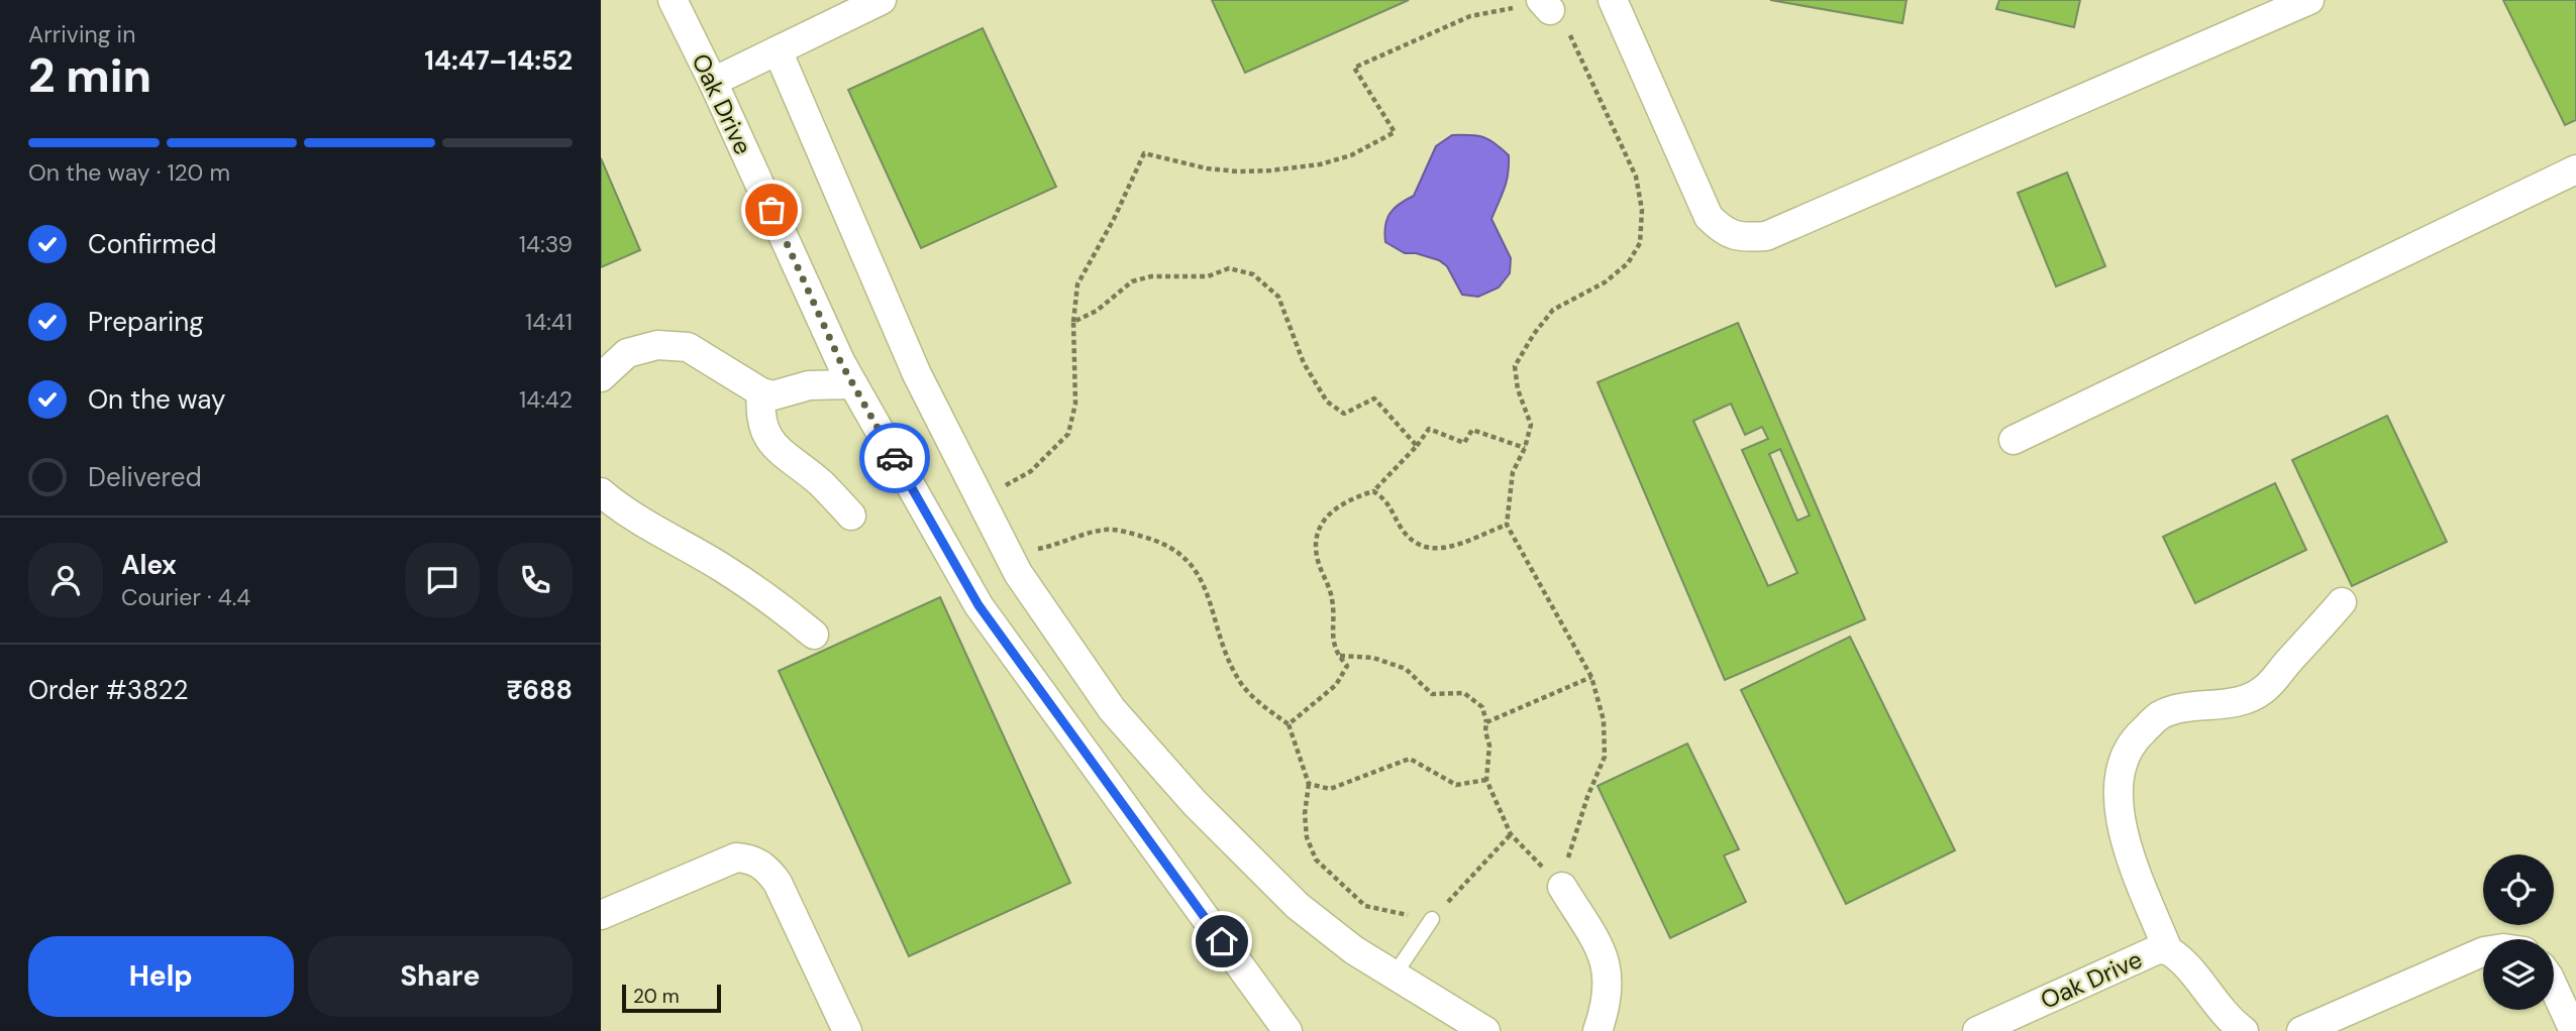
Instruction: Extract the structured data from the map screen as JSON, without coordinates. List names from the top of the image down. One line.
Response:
{"streets":{"street":["Oak Drive"]},"scale_bar":"20 m","page":{"heading":["2 min","Arriving in","14:47–14:52"],"panel":["Alex","Courier · 4.4","Order #3822","₹688"],"bar":"On the way · 120 m","list":[["Confirmed","14:39"],["Preparing","14:41"],["On the way","14:42"],"Delivered"],"buttons":["Help","Share"],"scale":"20 m"}}
